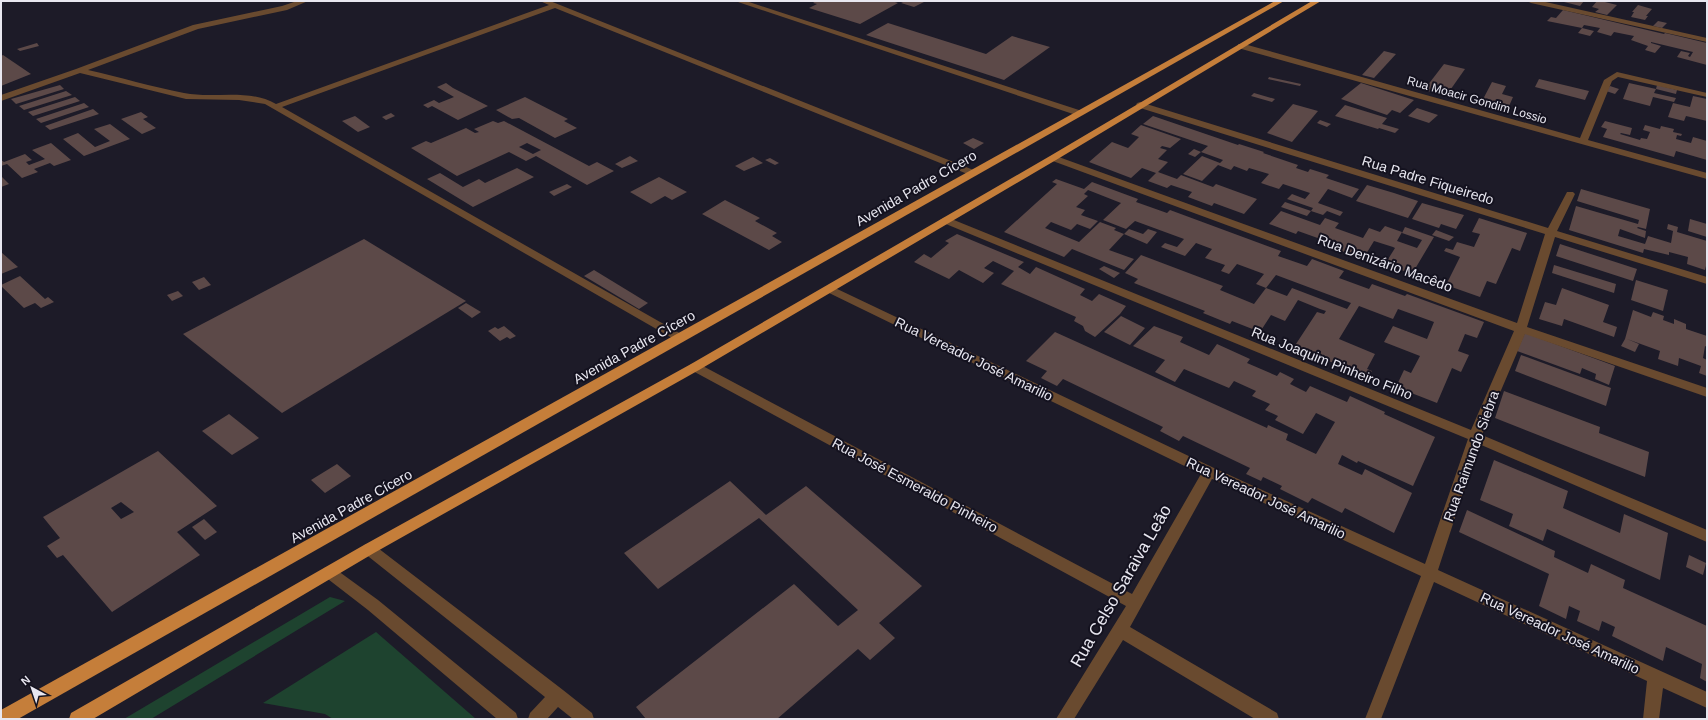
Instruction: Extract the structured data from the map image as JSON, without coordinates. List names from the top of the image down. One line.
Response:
{"streets":{"highway":["Avenida Padre Cícero"],"street":["Rua Moacir Gondim Lossio","Rua Padre Fiqueiredo","Rua Denizário Macêdo","Rua Vereador José Amarilio","Rua Joaquim Pinheiro Filho","Rua Raimundo Siebra","Rua José Esmeraldo Pinheiro","Rua Celso Saraiva Leão"]},"crossings":[["Rua Padre Fiqueiredo","Rua Raimundo Siebra"],["Rua Denizário Macêdo","Rua Raimundo Siebra"],["Rua Vereador José Amarilio","Rua Raimundo Siebra"],["Rua Vereador José Amarilio","Rua Celso Saraiva Leão"],["Rua Joaquim Pinheiro Filho","Rua Raimundo Siebra"],["Rua José Esmeraldo Pinheiro","Rua Celso Saraiva Leão"]],"north":"top left"}
